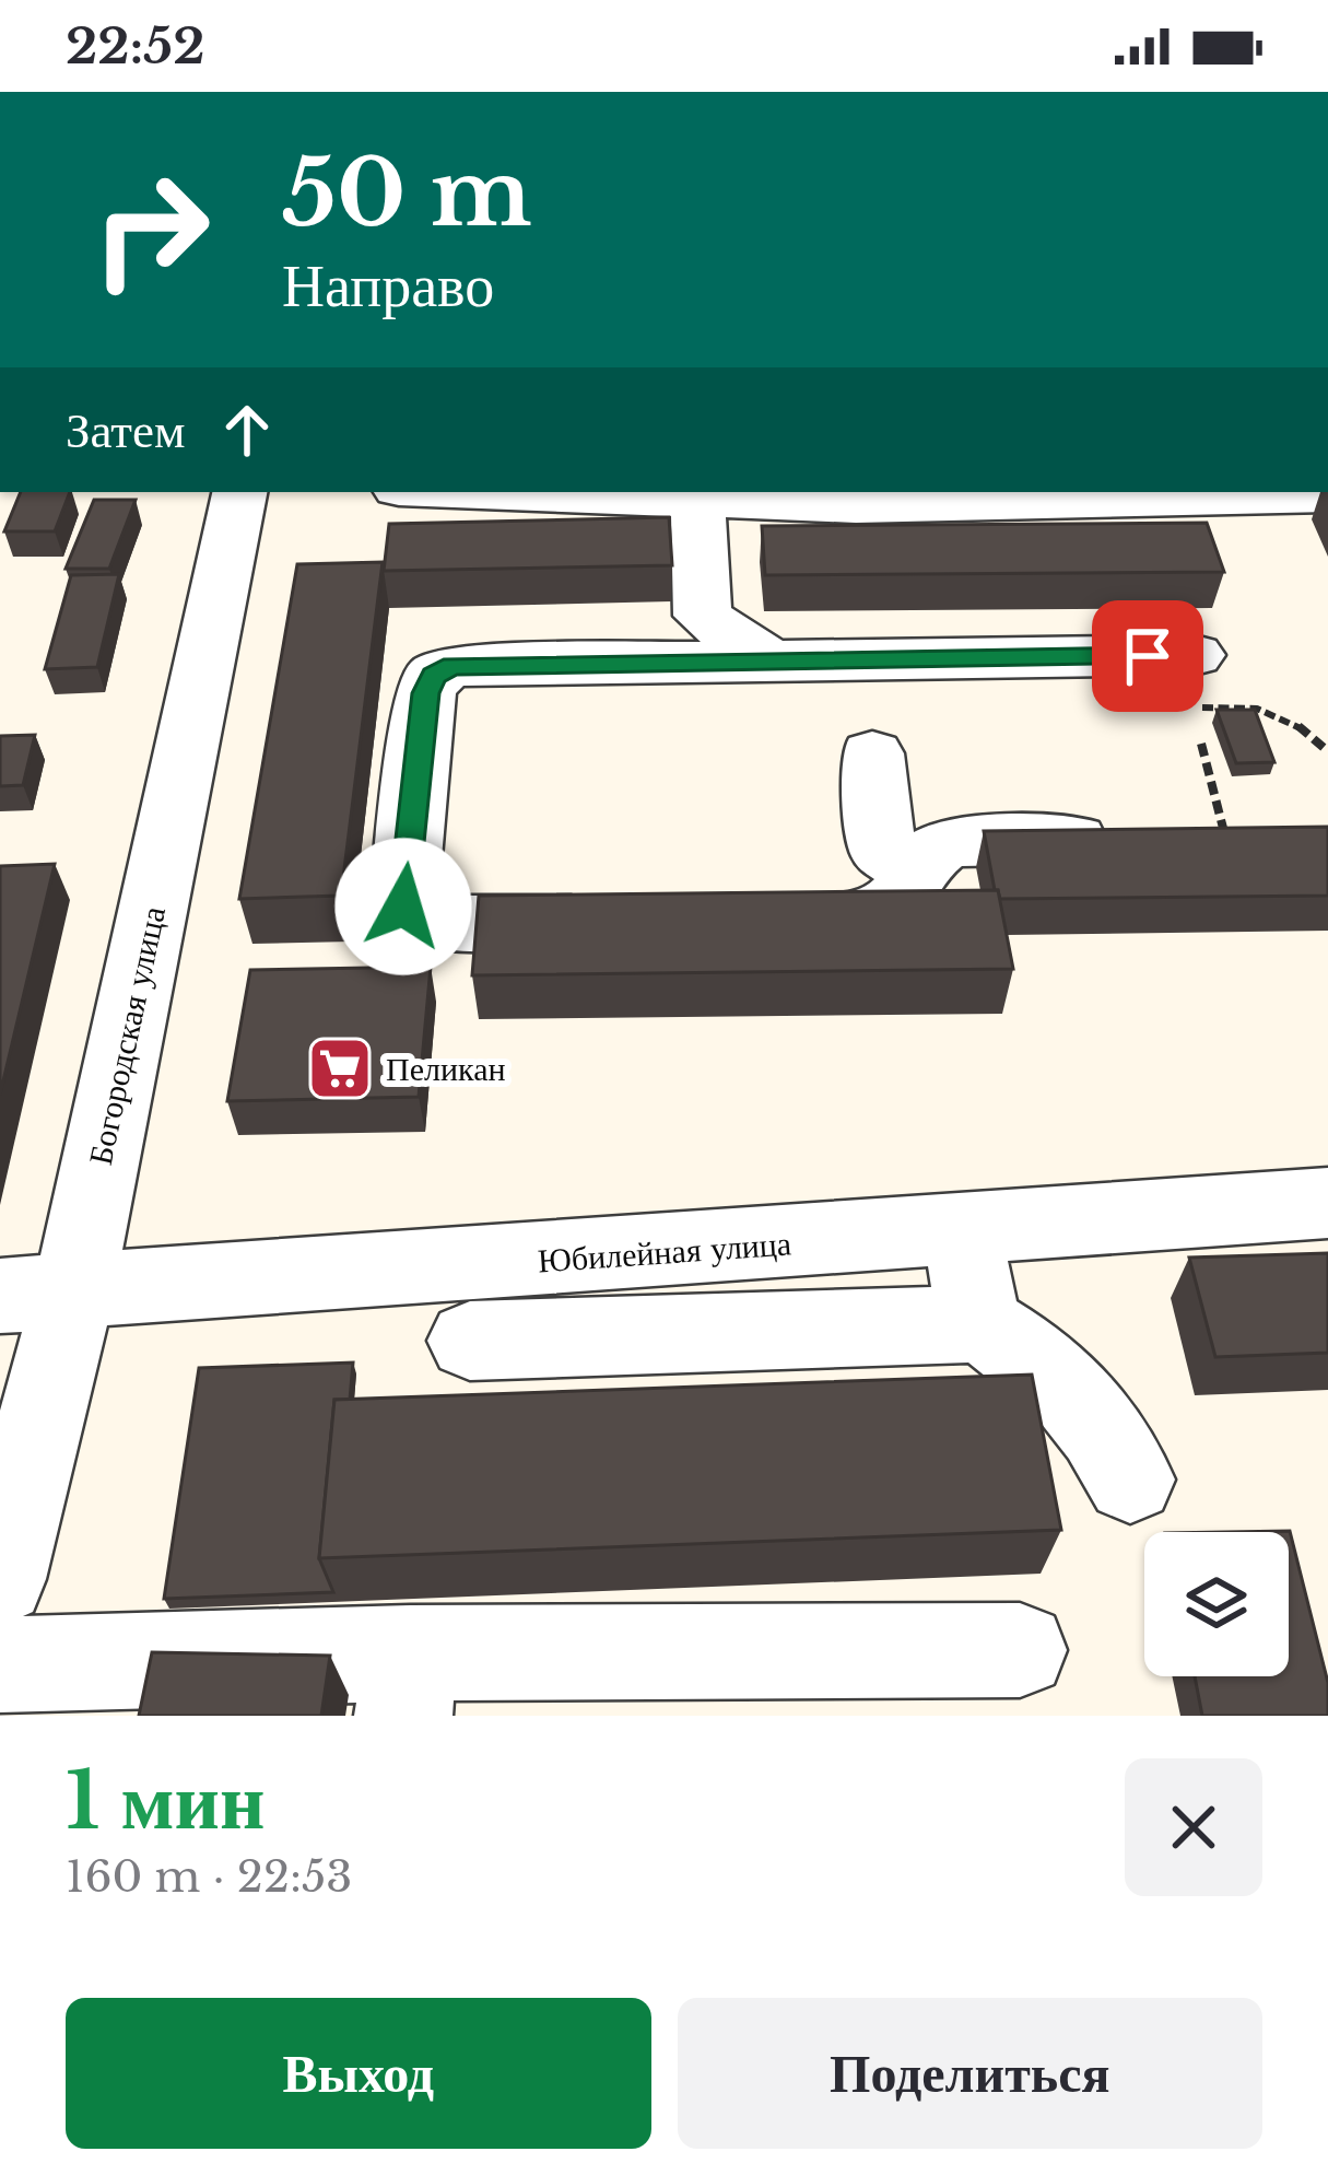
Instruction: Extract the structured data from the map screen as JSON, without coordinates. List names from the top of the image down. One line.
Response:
{"streets":{"street":["Богородская улица","Юбилейная улица"]},"crossings":[["Богородская улица","Юбилейная улица"]],"places":{"supermarket":["Пеликан"]},"page":{"status":"22:52","turn":["50 m","Направо"],"then":"Затем","heading":["1 мин","160 m · 22:53"],"buttons":["Выход","Поделиться"]}}
